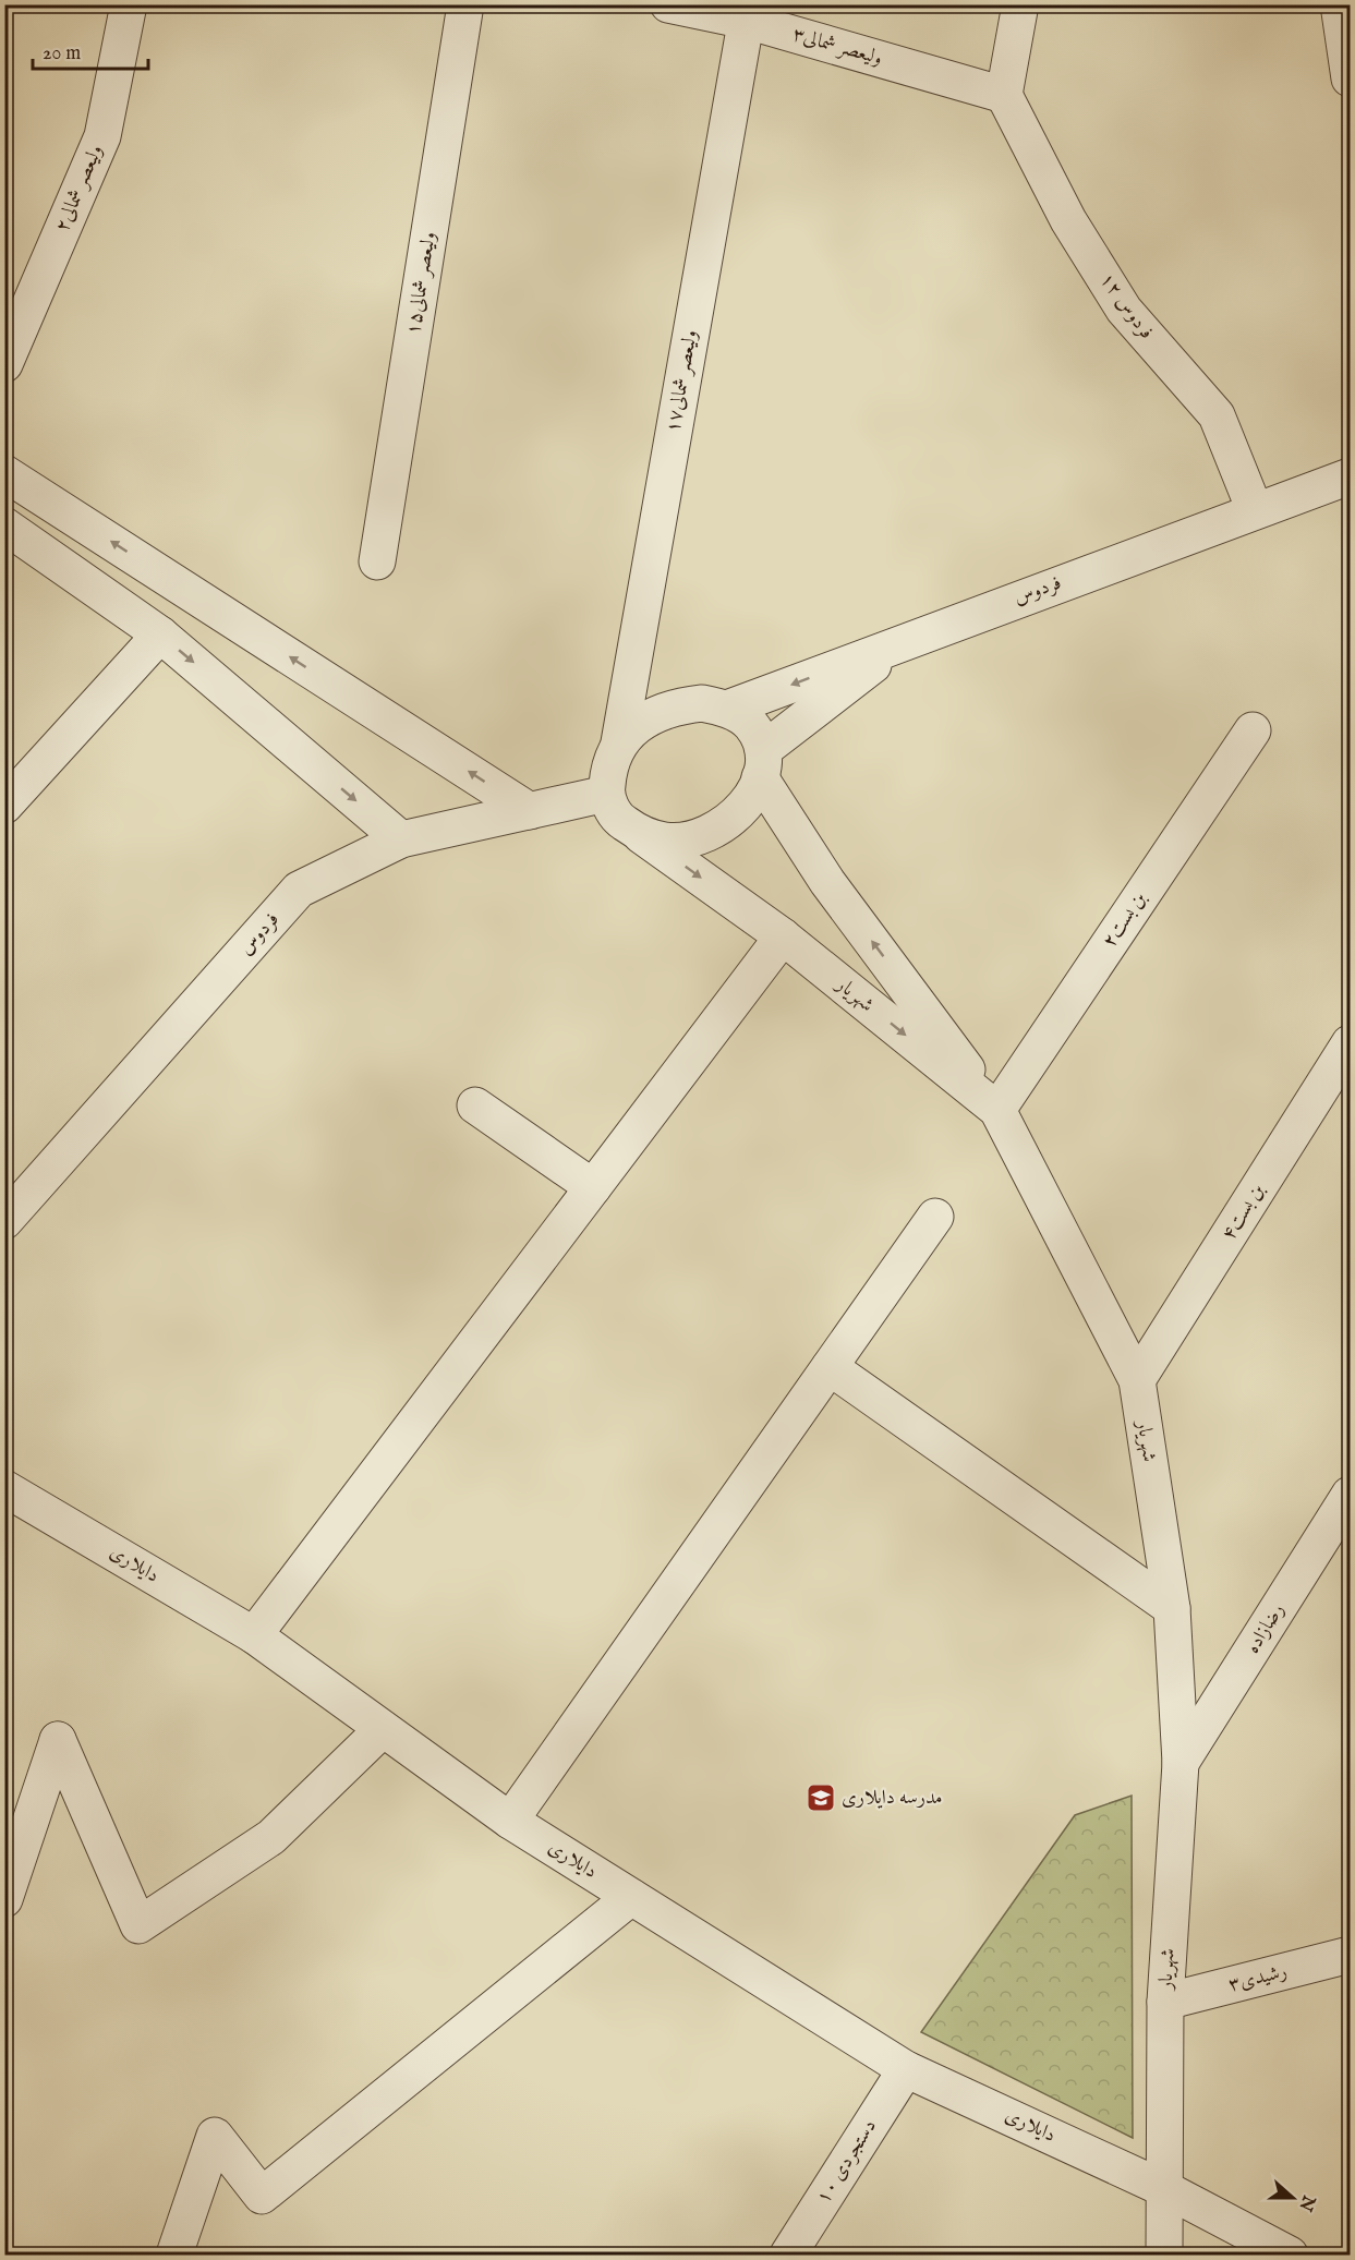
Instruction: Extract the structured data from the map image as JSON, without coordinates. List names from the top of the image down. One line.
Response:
{"streets":{"street":["ولیعصر شمالی۳","ولیعصر شمالی۲","ولیعصر شمالی۱۵","فردوس ۱۲","ولیعصر شمالی۱۷","فردوس","بن بست۲","شهریار","بن بست۴","دایلاری","رضازاده","رشیدی۳","دستجردی ۱۰"]},"crossings":[["ولیعصر شمالی۳","فردوس ۱۲"],["ولیعصر شمالی۳","ولیعصر شمالی۱۷"],["فردوس ۱۲","فردوس"],["ولیعصر شمالی۱۷","فردوس"],["ولیعصر شمالی۱۷","شهریار"],["فردوس","شهریار"],["بن بست۲","شهریار"],["شهریار","بن بست۴"],["شهریار","دایلاری"],["شهریار","رضازاده"],["شهریار","رشیدی۳"],["دایلاری","دستجردی ۱۰"]],"places":{"school or university":["مدرسه دایلاری"]},"scale_bar":"20 m","north":"right"}
